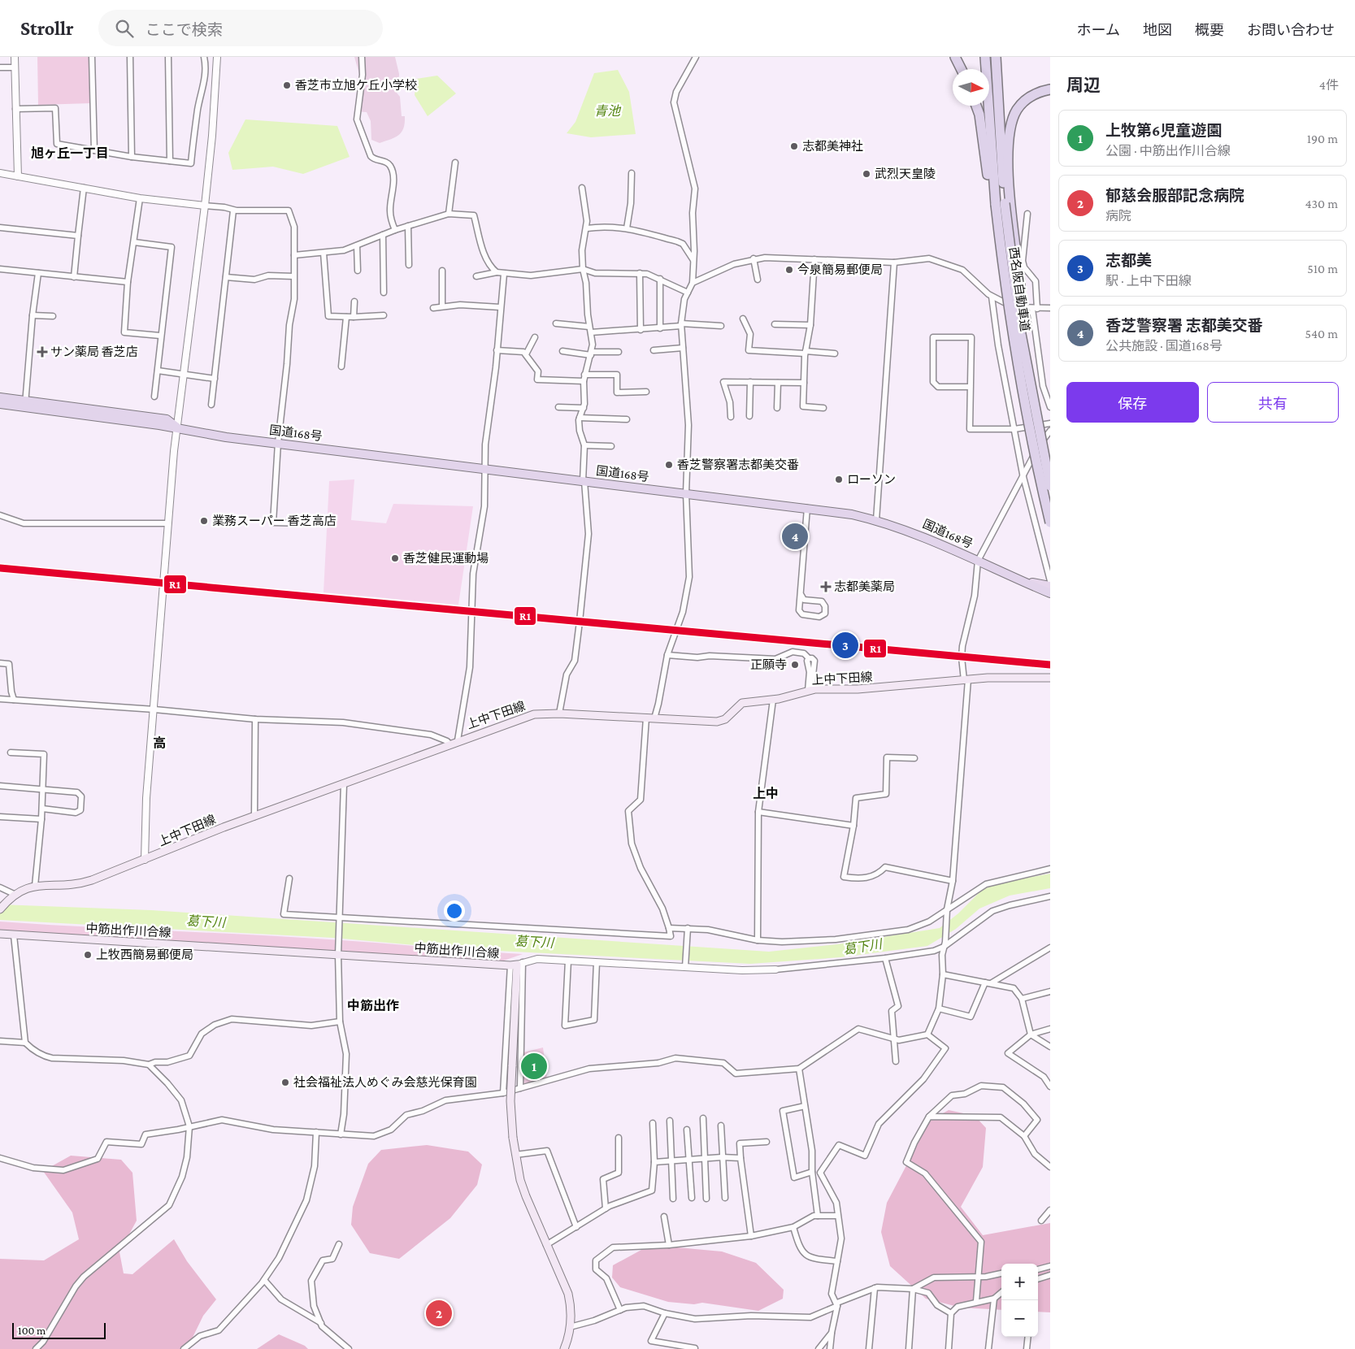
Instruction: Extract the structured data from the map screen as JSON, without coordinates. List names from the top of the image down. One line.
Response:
{"streets":{"highway":["西名阪自動車道","国道168号"],"main road":["上中下田線","中筋出作川合線"]},"districts":["旭ヶ丘一丁目","高","上中","中筋出作"],"water":["青池","葛下川"],"places":{"other":["香芝市立旭ケ丘小学校","志都美神社","武烈天皇陵","今泉簡易郵便局","香芝警察署志都美交番","ローソン","業務スーパー 香芝高店","香芝健民運動場","正願寺","上牧西簡易郵便局","社会福祉法人めぐみ会慈光保育園"],"health":["サン薬局 香芝店","志都美薬局"]},"lines":["transit line R1"],"scale_bar":"100 m","north":"right","page":{"header":"Strollr","search":"ここで検索","nav":["ホーム","地図","概要","お問い合わせ"],"heading":["周辺","4件"],"list":[{"mark":"1","name":"上牧第6児童遊園","note":"公園 · 中筋出作川合線","value":"190 m"},{"mark":"2","name":"郁慈会服部記念病院","note":"病院","value":"430 m"},{"mark":"3","name":"志都美","note":"駅 · 上中下田線","value":"510 m"},{"mark":"4","name":"香芝警察署 志都美交番","note":"公共施設 · 国道168号","value":"540 m"}],"buttons":["保存","共有"],"pins":["4","3","1","2"],"map_buttons":["+","−"],"scale":"100 m"}}
